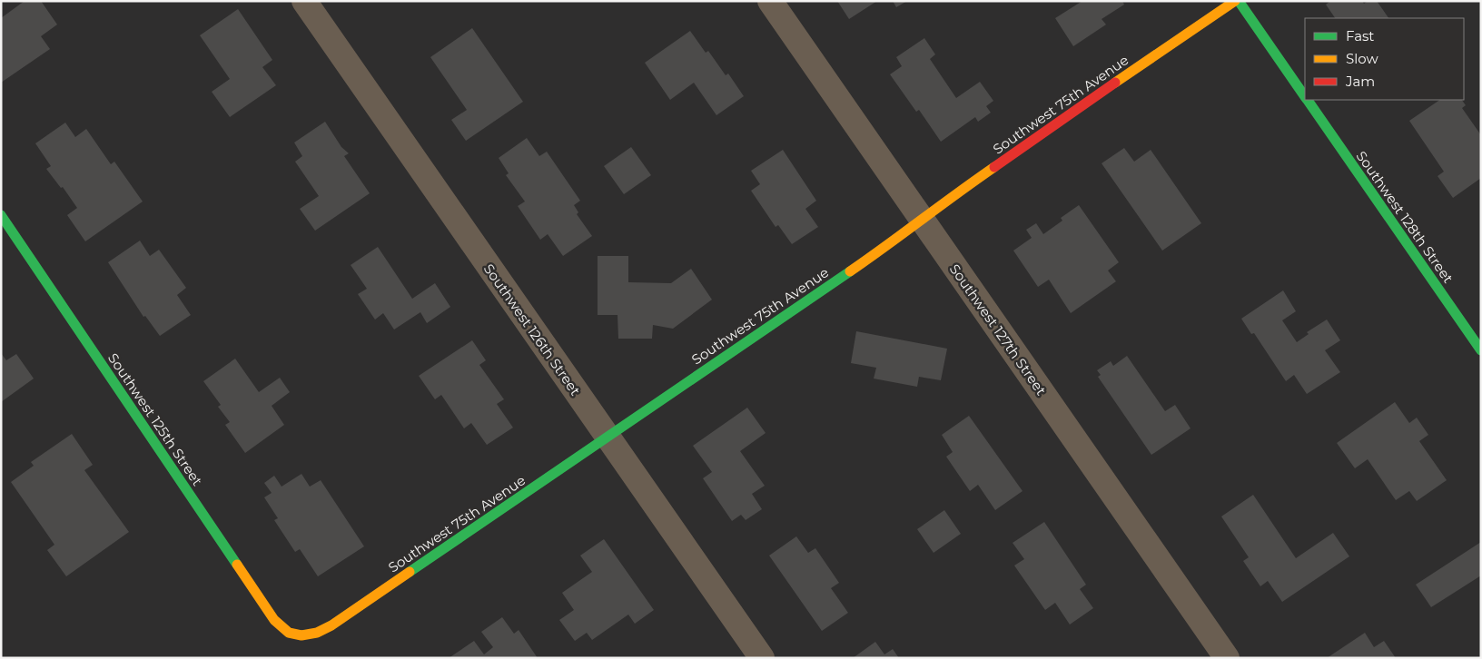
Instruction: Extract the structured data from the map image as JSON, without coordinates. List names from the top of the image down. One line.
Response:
{"streets":{"street":["Southwest 75th Avenue","Southwest 128th Street","Southwest 126th Street","Southwest 127th Street","Southwest 125th Street"]},"crossings":[["Southwest 75th Avenue","Southwest 126th Street"],["Southwest 75th Avenue","Southwest 127th Street"],["Southwest 75th Avenue","Southwest 125th Street"]],"legend":["Fast","Slow","Jam"]}
